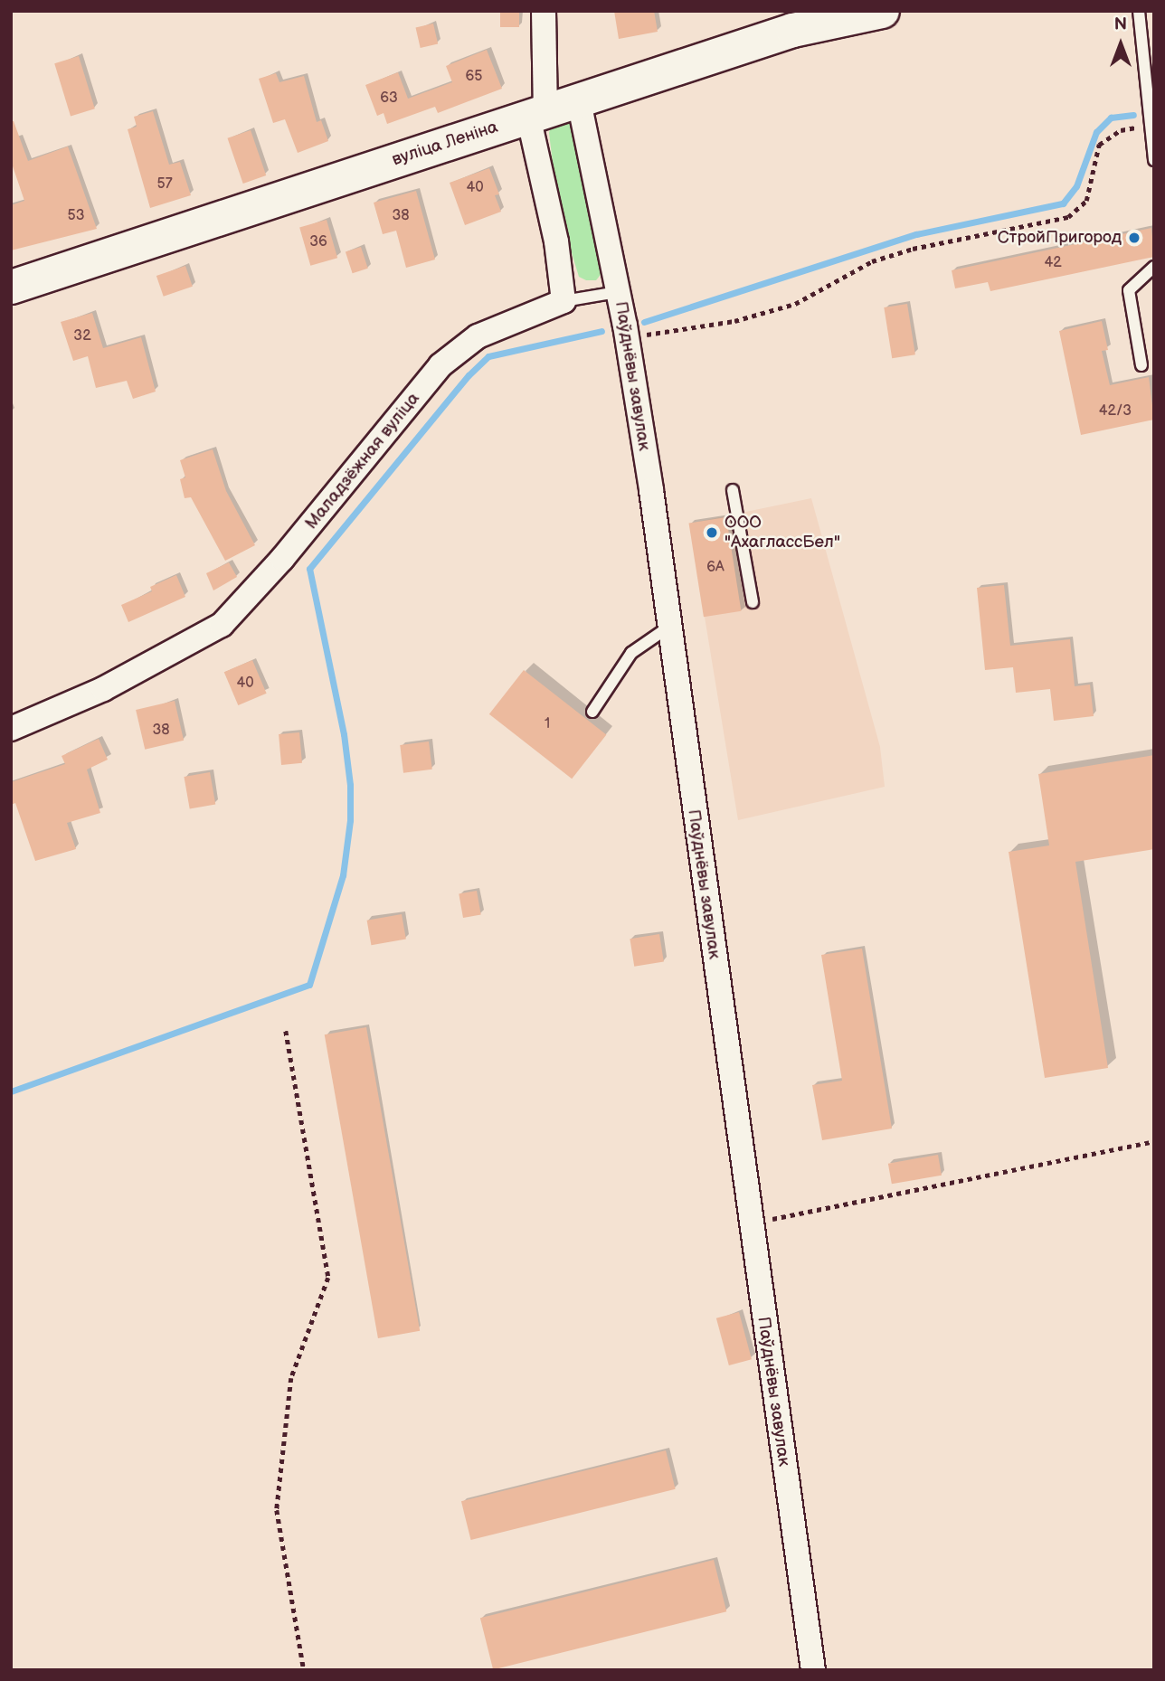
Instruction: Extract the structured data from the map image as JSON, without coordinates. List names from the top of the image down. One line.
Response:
{"streets":{"street":["вуліца Леніна","Паўднёвы завулак","Маладзёжная вуліца"]},"crossings":[["вуліца Леніна","Паўднёвы завулак"]],"places":["СтройПригород","ООО \"АхаглассБел\""],"house_numbers":["65","63","57","40","53","38","36","42","32","42/3","6А","40","1","38"],"north":"top"}
